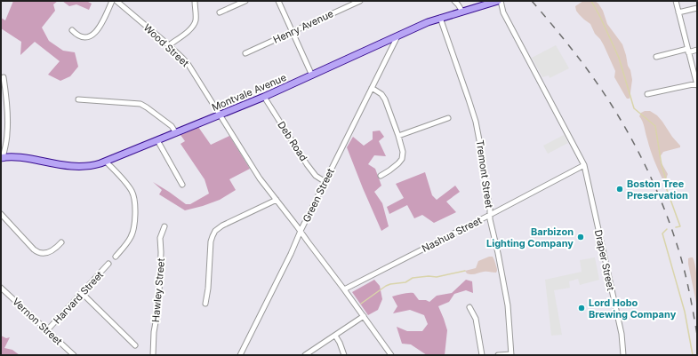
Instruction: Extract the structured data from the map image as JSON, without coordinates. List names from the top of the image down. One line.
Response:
{"streets":{"main road":["Montvale Avenue"],"street":["Henry Avenue","Wood Street","Deb Road","Tremont Street","Green Street","Nashua Street","Draper Street","Hawley Street","Harvard Street","Vernon Street"]},"crossings":[["Wood Street","Montvale Avenue"],["Montvale Avenue","Deb Road"],["Montvale Avenue","Tremont Street"],["Montvale Avenue","Green Street"],["Deb Road","Green Street"],["Tremont Street","Nashua Street"],["Nashua Street","Draper Street"],["Harvard Street","Vernon Street"]],"places":["Boston Tree Preservation","Barbizon Lighting Company","Lord Hobo Brewing Company"]}
